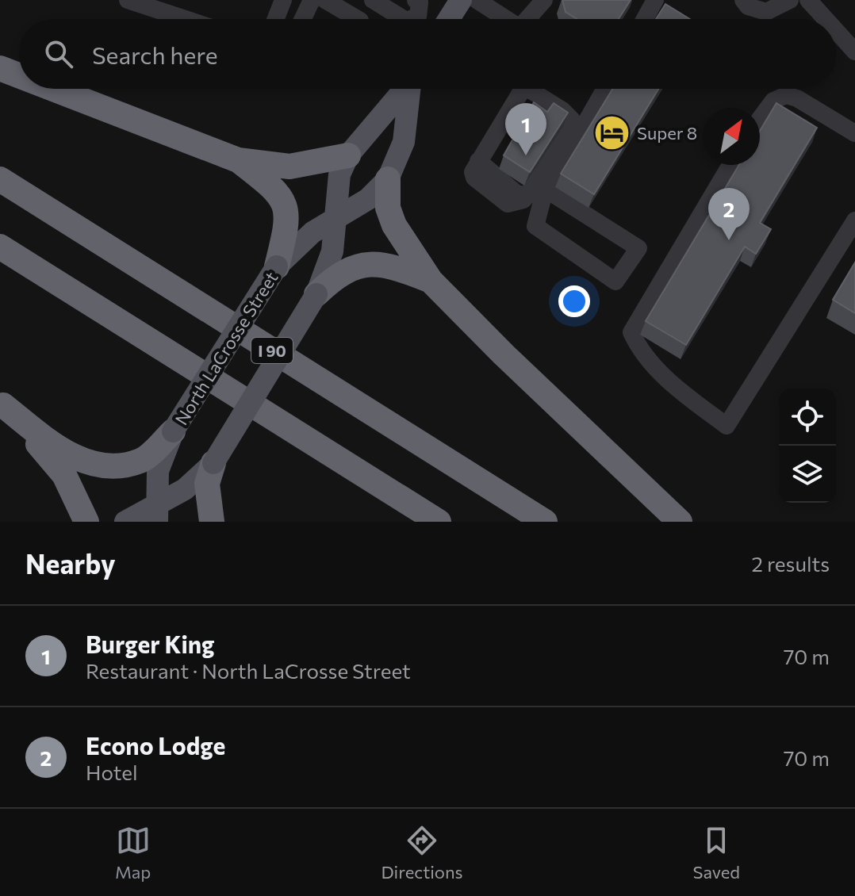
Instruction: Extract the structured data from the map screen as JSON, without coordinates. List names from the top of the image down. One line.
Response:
{"streets":{"highway":["I 90"],"main road":["North LaCrosse Street"]},"places":{"hotel":["Super 8"]},"north":"top right","page":{"search":"Search here","pins":["1","2"],"heading":["Nearby","2 results"],"list":[{"mark":"1","name":"Burger King","note":"Restaurant · North LaCrosse Street","value":"70 m"},{"mark":"2","name":"Econo Lodge","note":"Hotel","value":"70 m"}],"nav":["Map","Directions","Saved"]}}
